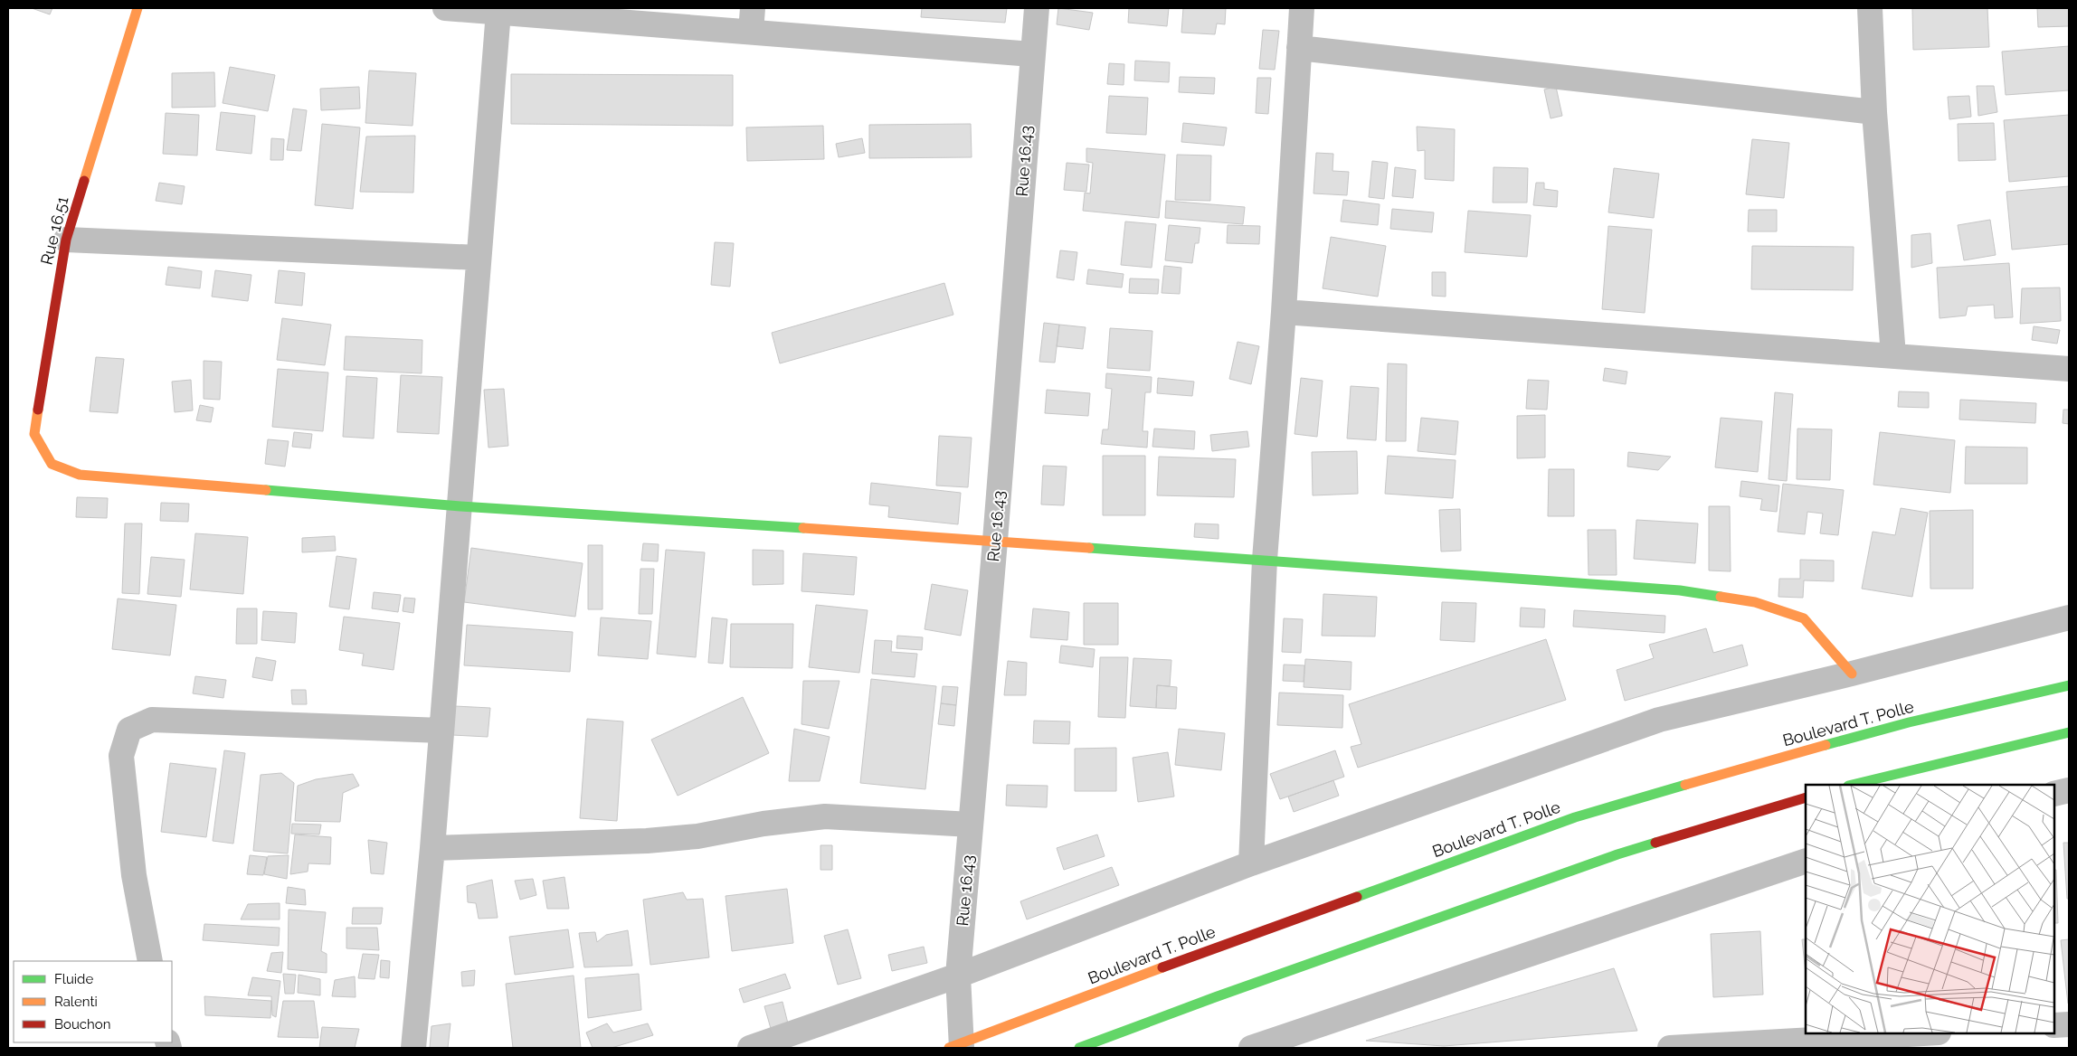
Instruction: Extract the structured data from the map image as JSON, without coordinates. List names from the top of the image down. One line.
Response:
{"streets":{"main road":["Rue 16.51","Boulevard T. Polle"],"street":["Rue 16.43"]},"crossings":[["Rue 16.43","Boulevard T. Polle"]],"legend":["Fluide","Ralenti","Bouchon"]}
